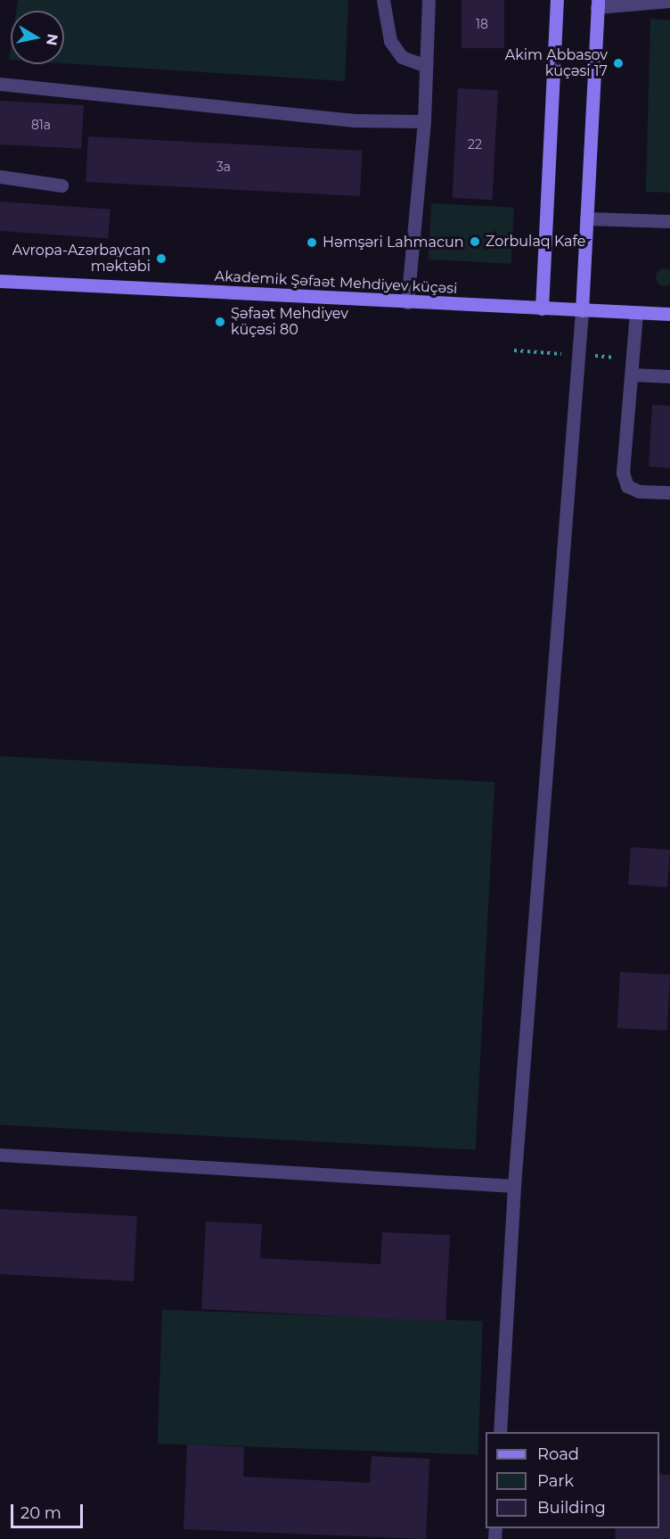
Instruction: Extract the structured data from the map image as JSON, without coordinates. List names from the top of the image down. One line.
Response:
{"streets":{"main road":["Akademik Şəfaət Mehdiyev küçəsi"]},"places":["Akim Abbasov küçəsi 17","Zorbulaq Kafe","Həmşəri Lahmacun","Avropa-Azərbaycan məktəbi","Şəfaət Mehdiyev küçəsi 80"],"house_numbers":["18","81a","22","3a"],"legend":["Road","Park","Building"],"scale_bar":"20 m","north":"right"}
